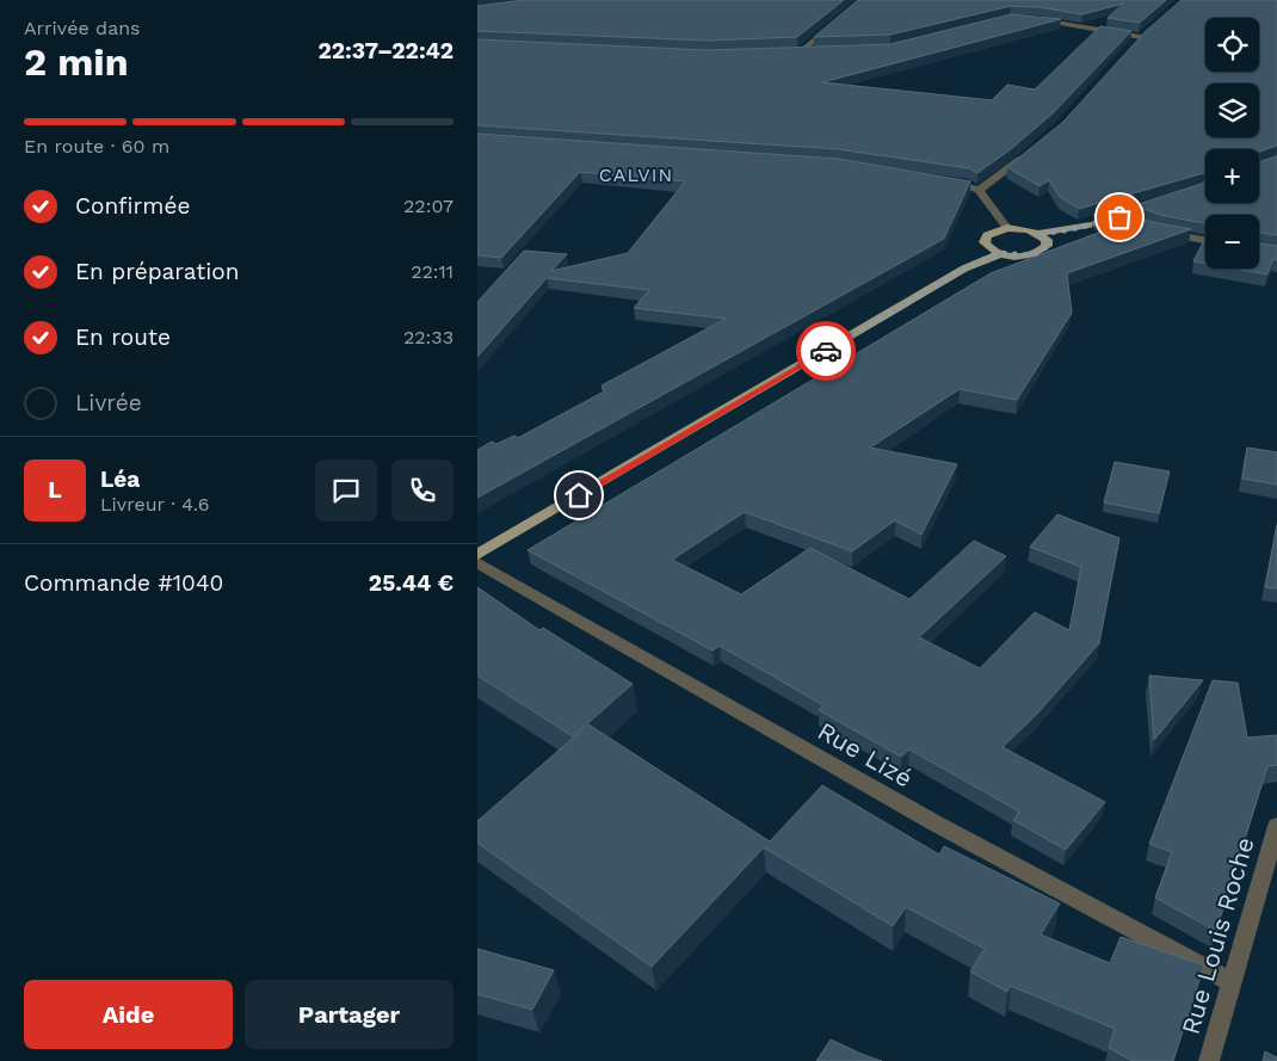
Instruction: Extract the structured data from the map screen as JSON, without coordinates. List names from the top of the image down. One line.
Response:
{"streets":{"street":["Rue Lizé","Rue Louis Roche"]},"crossings":[["Rue Lizé","Rue Louis Roche"]],"districts":["CALVIN"],"page":{"heading":["2 min","Arrivée dans","22:37–22:42"],"panel":["Léa","Livreur · 4.6","Commande #1040","25.44 €"],"map_buttons":["+","−"],"bar":"En route · 60 m","list":[["Confirmée","22:07"],["En préparation","22:11"],["En route","22:33"],"Livrée"],"round":"L","buttons":["Aide","Partager"]}}
